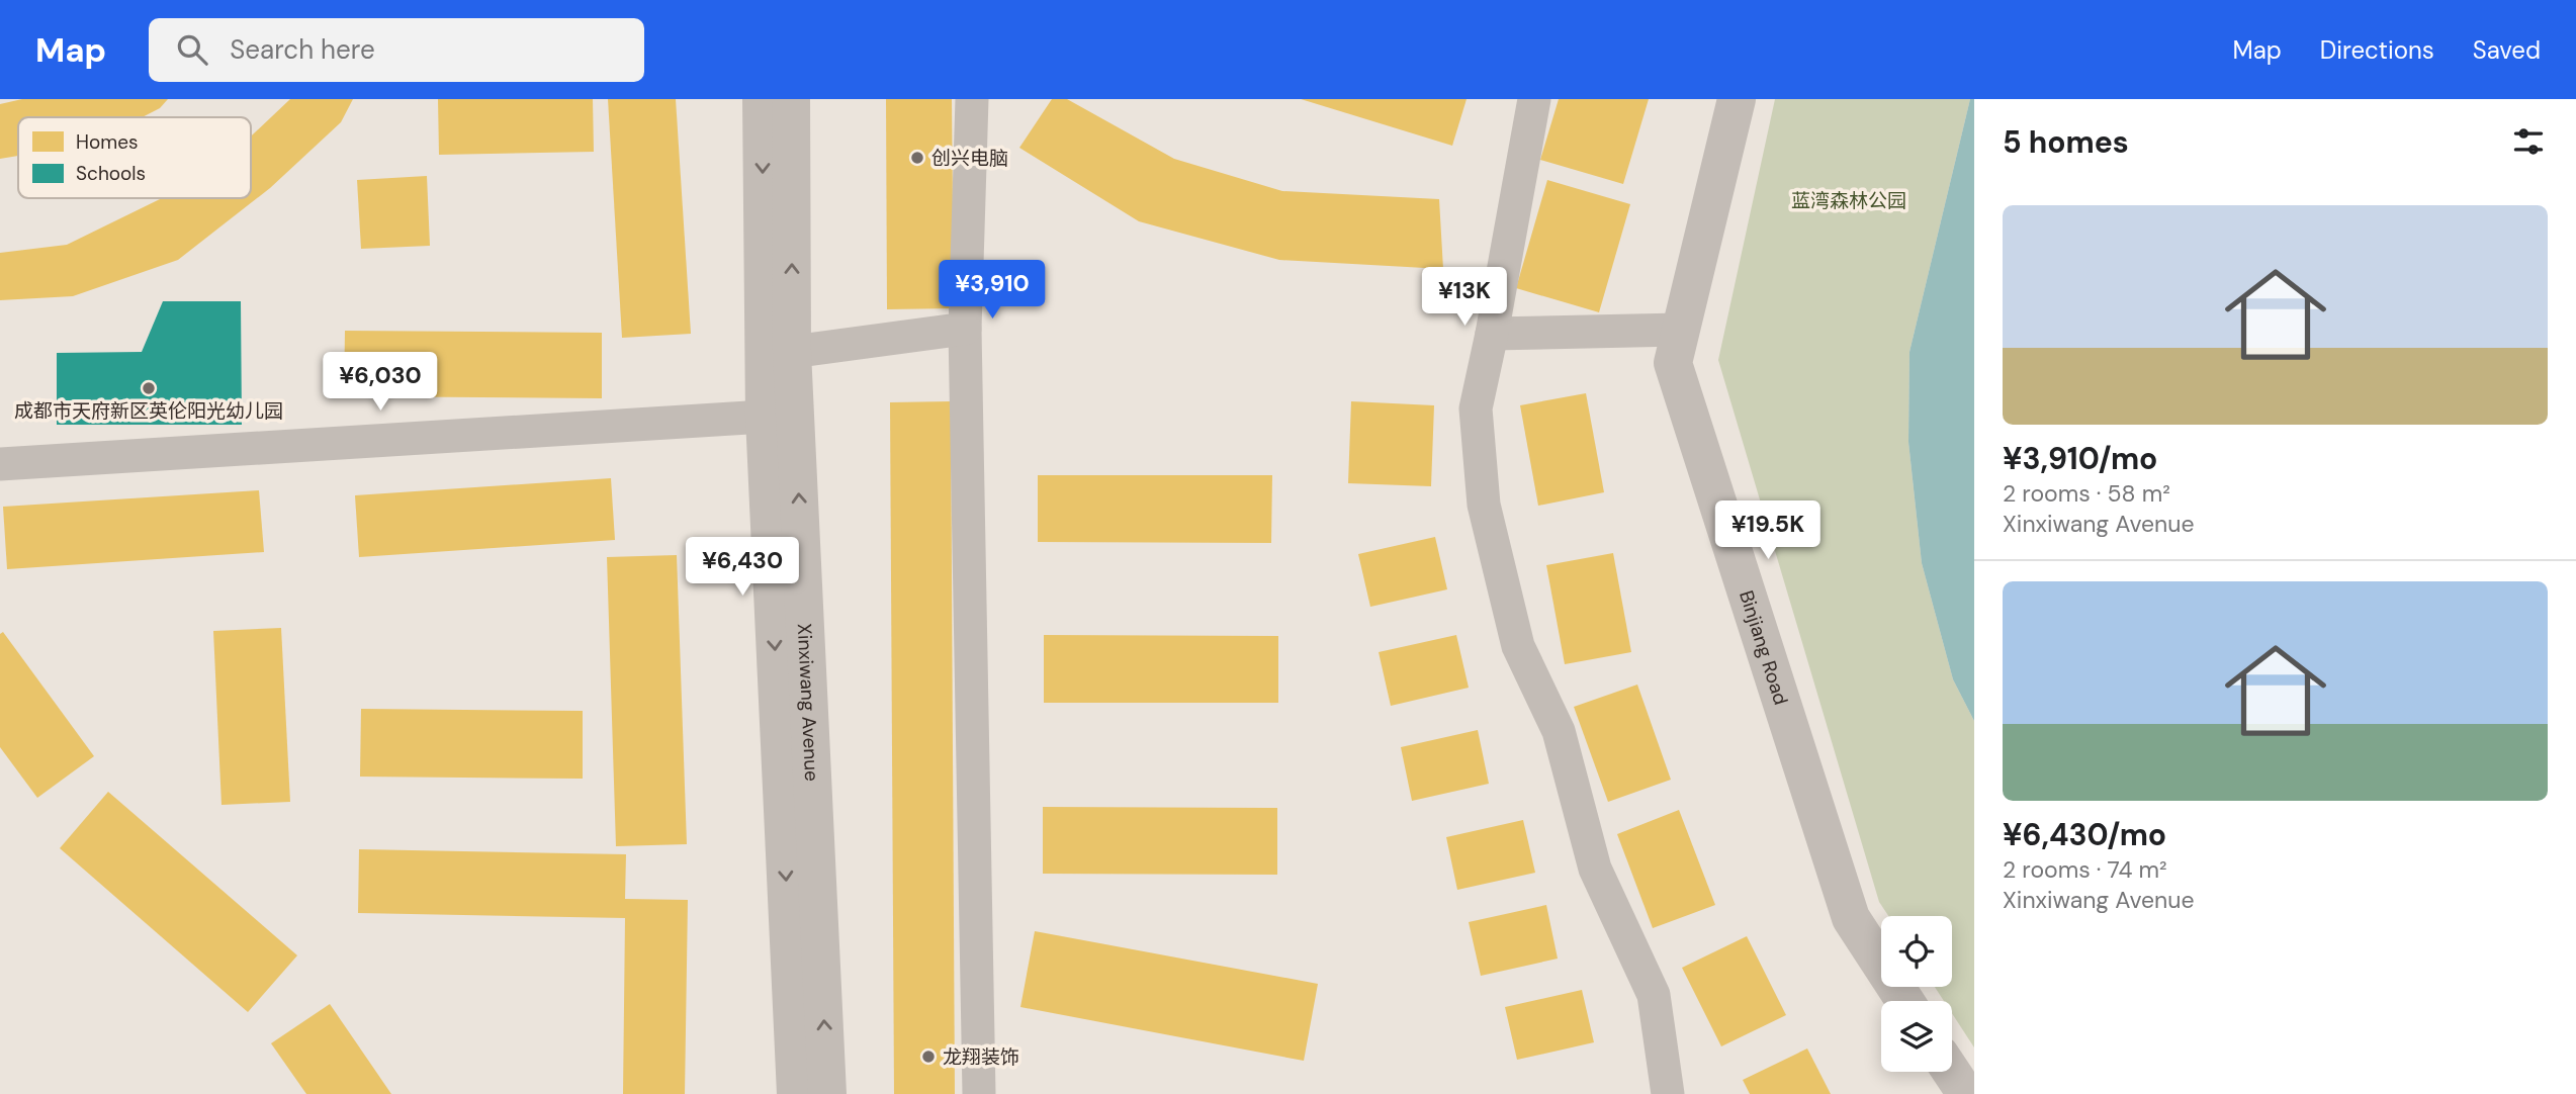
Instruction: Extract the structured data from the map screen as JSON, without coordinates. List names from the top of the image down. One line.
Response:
{"streets":{"street":["Binjiang Road","Xinxiwang Avenue"]},"parks":["蓝湾森林公园"],"places":["创兴电脑","成都市天府新区英伦阳光幼儿园","龙翔装饰"],"legend":["Homes","Schools"],"page":{"header":"Map","search":"Search here","nav":["Map","Directions","Saved"],"heading":"5 homes","list":[{"name":"¥3,910/mo","note":"2 rooms · 58 m² · Xinxiwang Avenue"},{"name":"¥6,430/mo","note":"2 rooms · 74 m² · Xinxiwang Avenue"}],"price":["¥3,910","¥13K","¥6,030","¥19.5K","¥6,430"]}}
